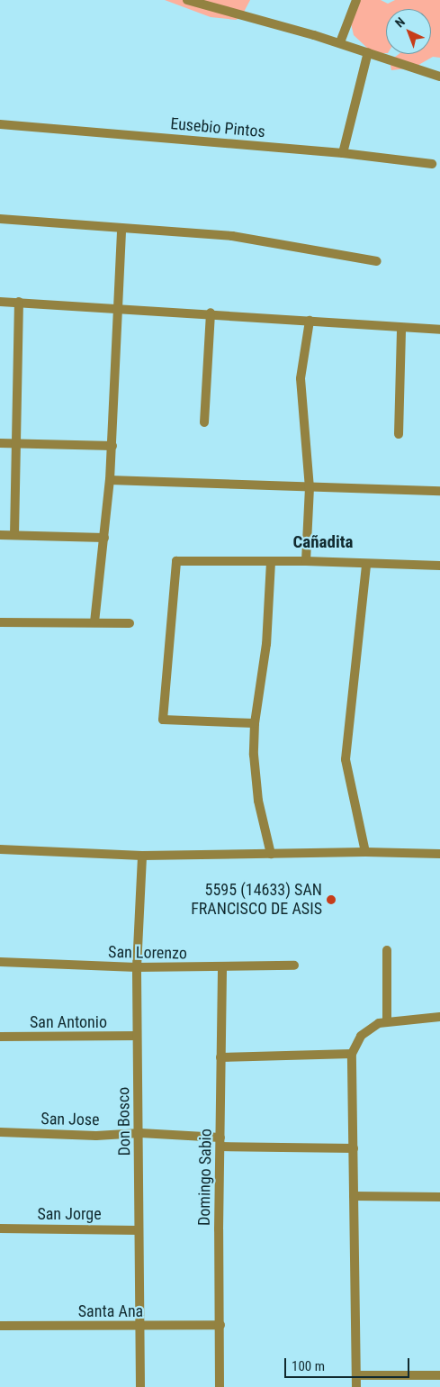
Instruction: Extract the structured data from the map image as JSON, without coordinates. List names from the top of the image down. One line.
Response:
{"streets":{"street":["Eusebio Pintos","San Lorenzo","San Antonio","San Jose","Don Bosco","Domingo Sabio","San Jorge","Santa Ana"]},"crossings":[["San Lorenzo","Don Bosco"],["San Lorenzo","Domingo Sabio"],["San Antonio","Don Bosco"],["San Jose","Don Bosco"],["San Jose","Domingo Sabio"],["Don Bosco","San Jorge"],["Don Bosco","Santa Ana"],["Domingo Sabio","Santa Ana"]],"districts":["Cañadita"],"places":["5595 (14633) SAN FRANCISCO DE ASIS"],"scale_bar":"100 m","north":"top left"}
